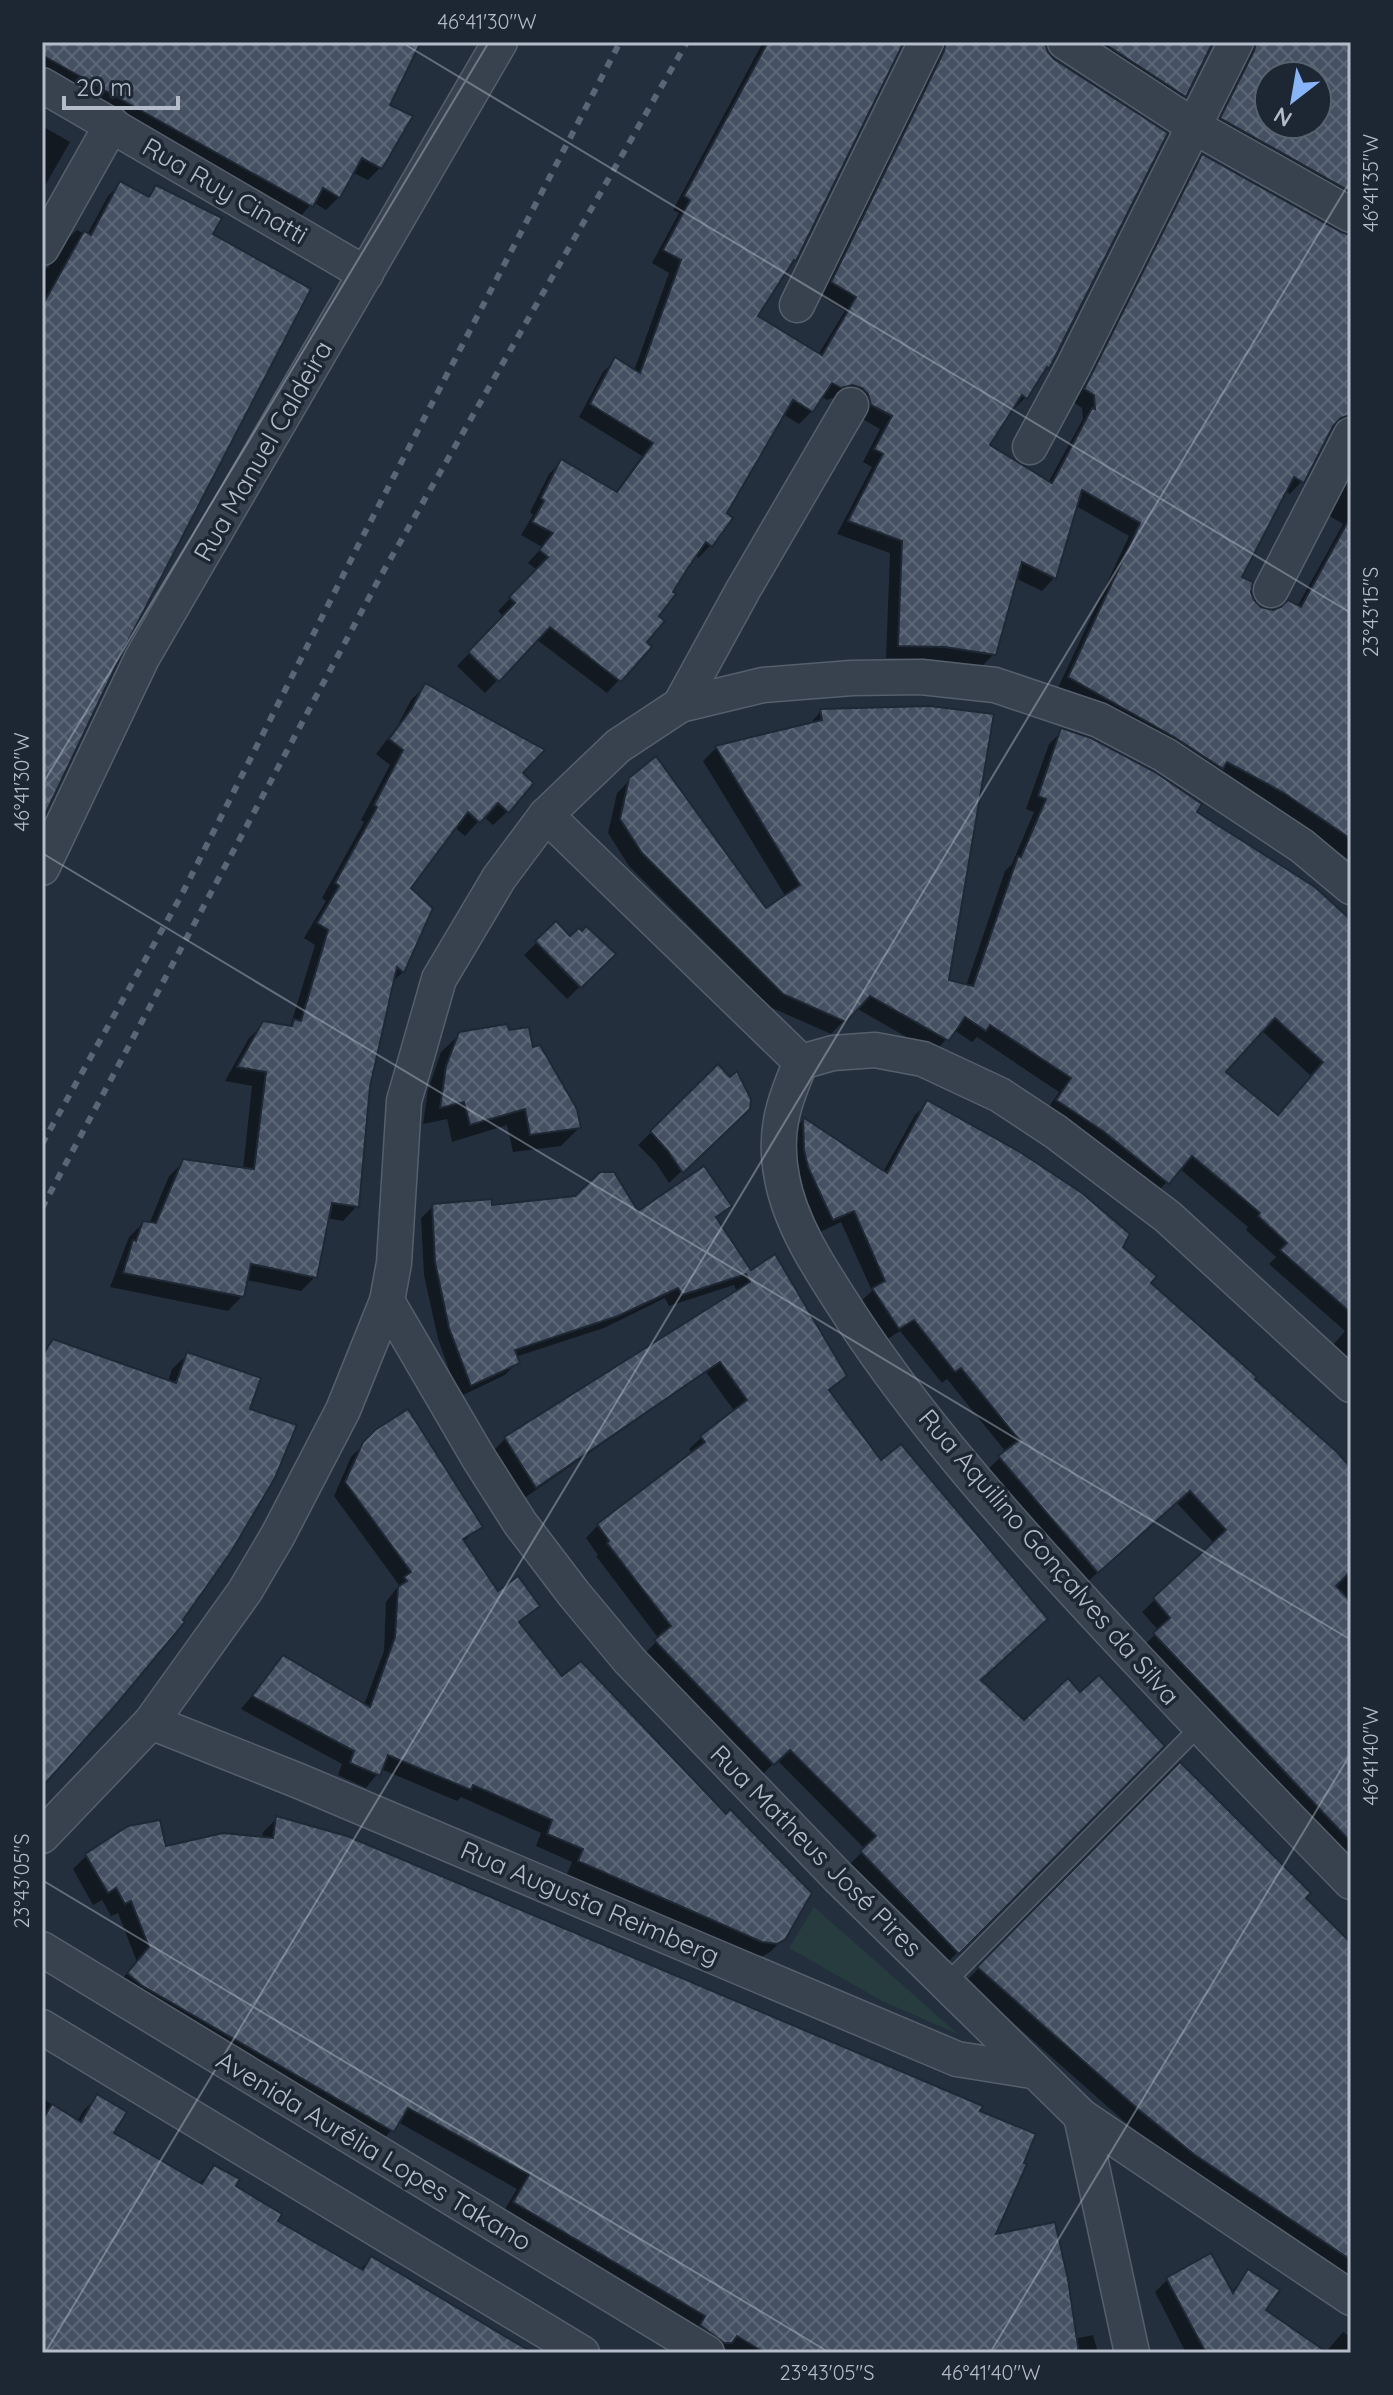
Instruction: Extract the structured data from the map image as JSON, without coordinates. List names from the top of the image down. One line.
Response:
{"streets":{"street":["Rua Ruy Cinatti","Rua Manuel Caldeira","Rua Aquilino Gonçalves da Silva","Rua Matheus José Pires","Rua Augusta Reimberg","Avenida Aurélia Lopes Takano"]},"crossings":[["Rua Ruy Cinatti","Rua Manuel Caldeira"],["Rua Matheus José Pires","Rua Augusta Reimberg"]],"scale_bar":"20 m","north":"bottom left","coordinates":["46°41'30\"W","46°41'35\"W","23°43'15\"S","46°41'40\"W","23°43'05\"S"]}
